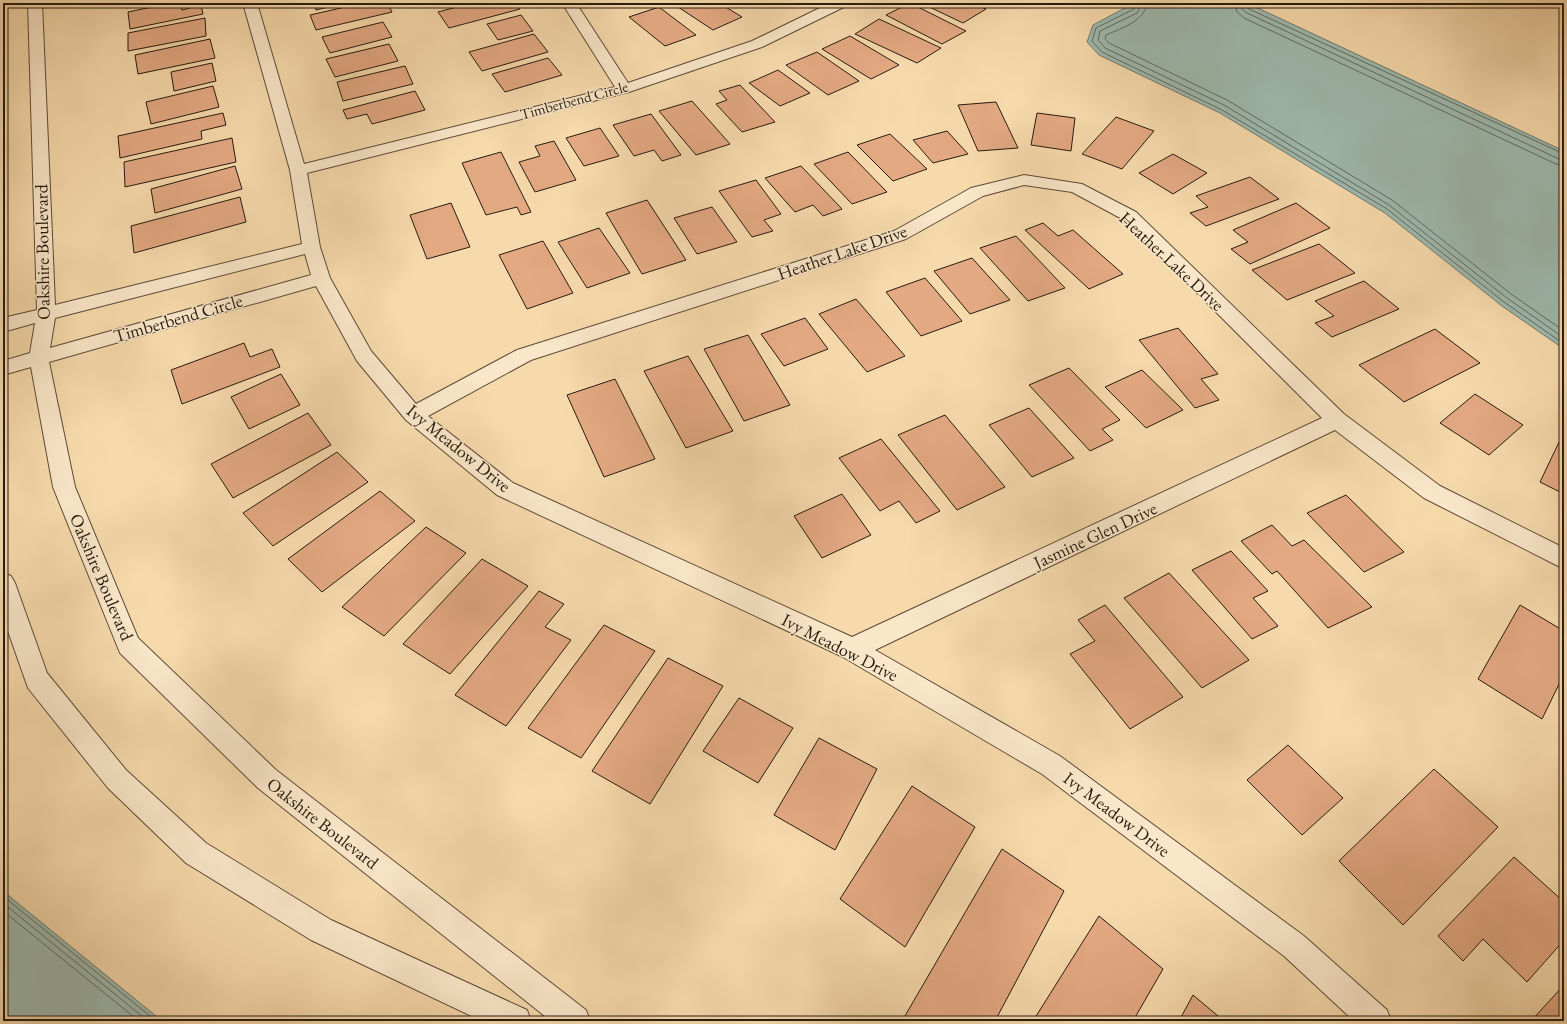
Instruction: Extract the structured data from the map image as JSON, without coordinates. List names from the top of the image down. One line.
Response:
{"streets":{"street":["Timberbend Circle","Oakshire Boulevard","Heather Lake Drive","Ivy Meadow Drive","Jasmine Glen Drive"]},"crossings":[["Timberbend Circle","Oakshire Boulevard"],["Timberbend Circle","Ivy Meadow Drive"],["Heather Lake Drive","Ivy Meadow Drive"],["Heather Lake Drive","Jasmine Glen Drive"],["Ivy Meadow Drive","Jasmine Glen Drive"]]}
